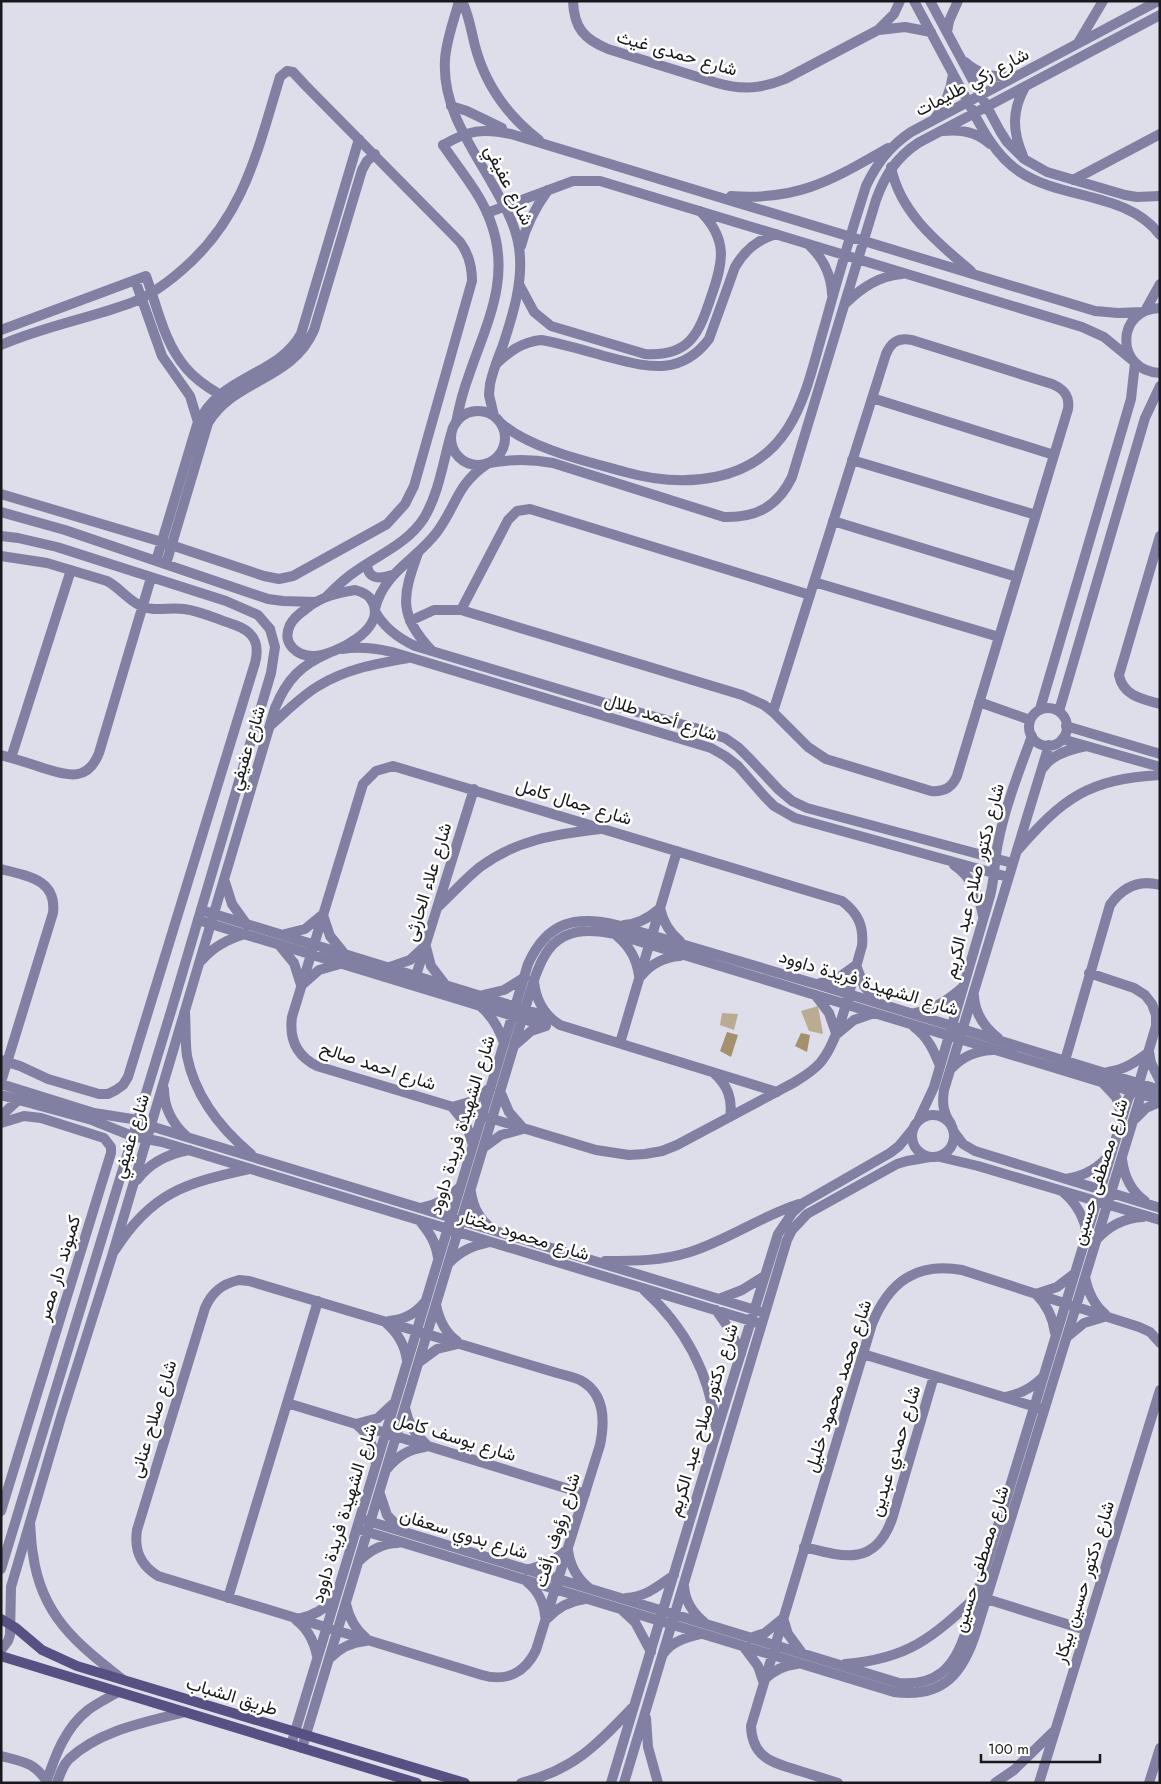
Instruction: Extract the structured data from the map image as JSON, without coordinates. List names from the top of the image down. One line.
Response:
{"streets":{"main road":["طريق الشباب"],"street":["شارع حمدى غيث","شارع زكي طليمات","شارع عفيفي","شارع أحمد طلال","شارع جمال كامل","شارع دكتور صلاح عبد الكريم","شارع علاء الحارثى","شارع الشهيدة فريدة داوود","شارع احمد صالح","شارع مصطفى حسين","شارع محمود مختار","كمبوند دار مصر","شارع محمد محمود خليل","شارع صلاح عنانى","شارع يوسف كامل","شارع حمدي عبدين","شارع رؤوف رأفت","شارع بدوي سعفان","شارع دكتور حسين بيكار"]},"crossings":[["شارع زكي طليمات","شارع عفيفي"],["شارع عفيفي","شارع أحمد طلال"],["شارع عفيفي","شارع محمود مختار"],["شارع عفيفي","طريق الشباب"],["شارع أحمد طلال","شارع دكتور صلاح عبد الكريم"],["شارع جمال كامل","شارع علاء الحارثى"],["شارع جمال كامل","شارع الشهيدة فريدة داوود"],["شارع جمال كامل","شارع احمد صالح"],["شارع دكتور صلاح عبد الكريم","شارع الشهيدة فريدة داوود"],["شارع دكتور صلاح عبد الكريم","شارع مصطفى حسين"],["شارع دكتور صلاح عبد الكريم","شارع محمود مختار"],["شارع دكتور صلاح عبد الكريم","شارع بدوي سعفان"],["شارع الشهيدة فريدة داوود","شارع احمد صالح"],["شارع الشهيدة فريدة داوود","شارع مصطفى حسين"],["شارع الشهيدة فريدة داوود","شارع محمود مختار"],["شارع الشهيدة فريدة داوود","شارع صلاح عنانى"],["شارع الشهيدة فريدة داوود","شارع يوسف كامل"],["شارع الشهيدة فريدة داوود","شارع رؤوف رأفت"],["شارع الشهيدة فريدة داوود","شارع بدوي سعفان"],["شارع الشهيدة فريدة داوود","طريق الشباب"],["شارع مصطفى حسين","شارع محمد محمود خليل"],["شارع مصطفى حسين","شارع بدوي سعفان"],["شارع محمد محمود خليل","شارع حمدي عبدين"],["شارع صلاح عنانى","شارع يوسف كامل"],["شارع صلاح عنانى","شارع رؤوف رأفت"],["شارع يوسف كامل","شارع رؤوف رأفت"],["شارع رؤوف رأفت","شارع بدوي سعفان"]],"scale_bar":"100 m"}
